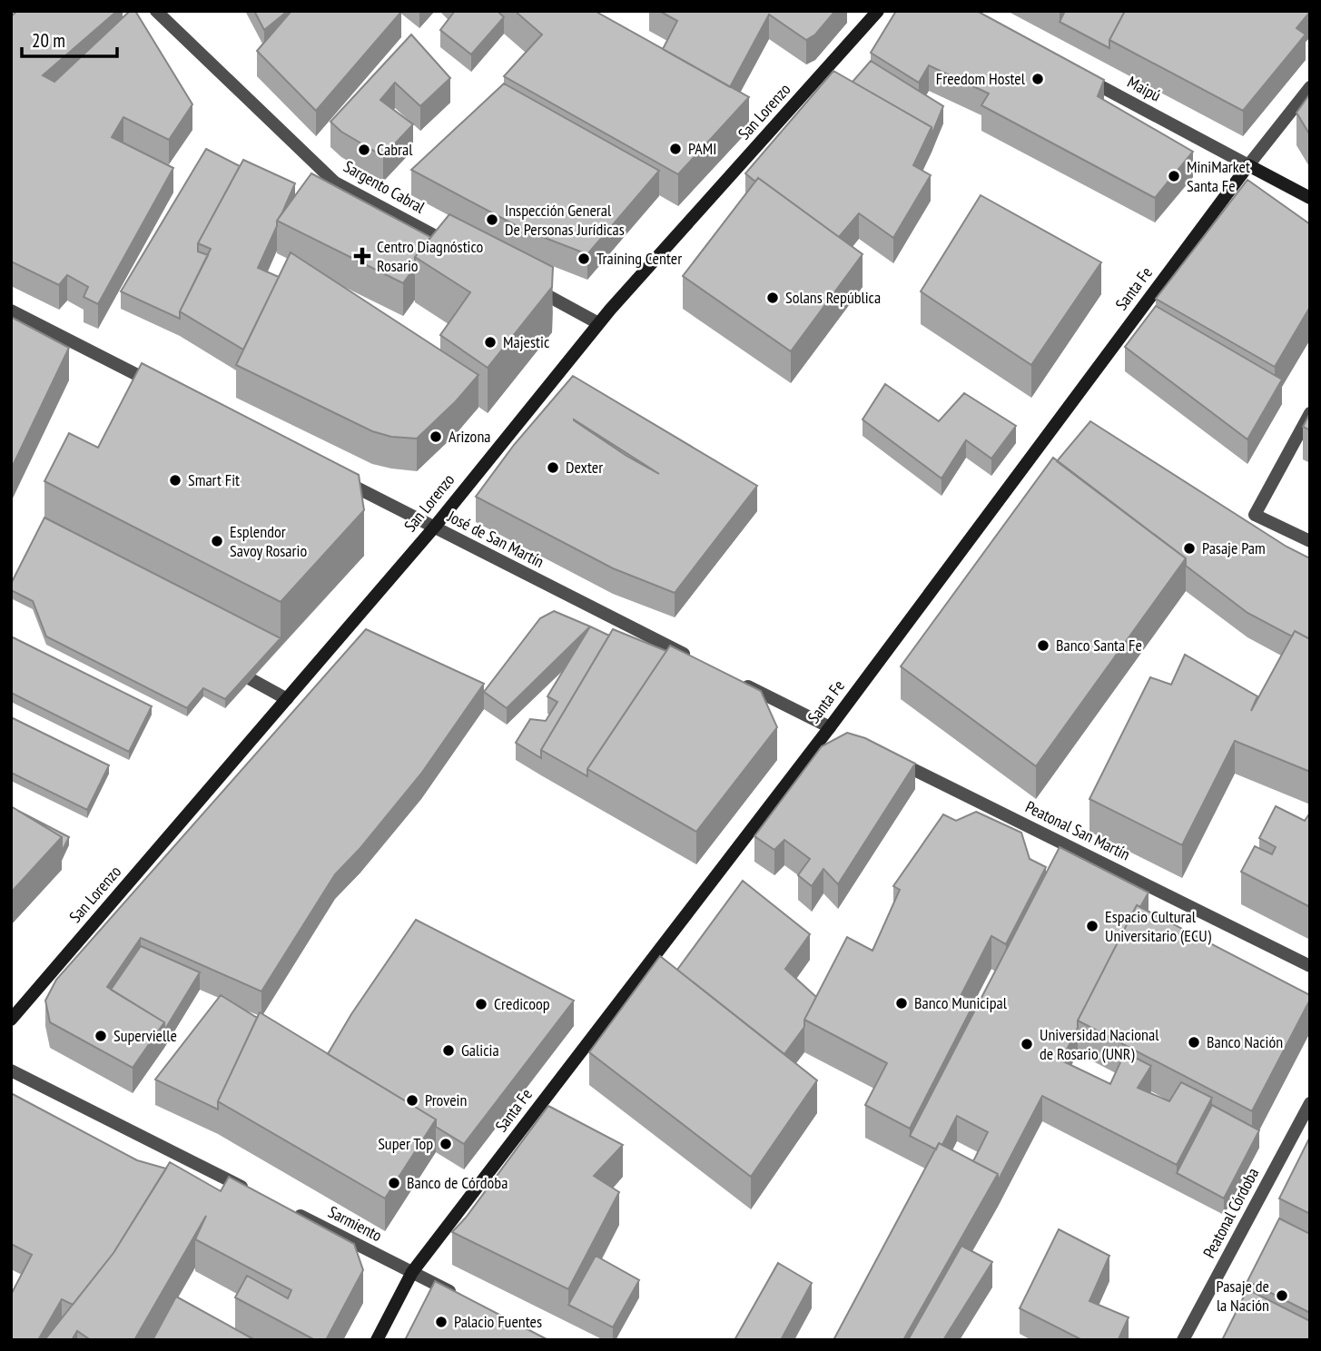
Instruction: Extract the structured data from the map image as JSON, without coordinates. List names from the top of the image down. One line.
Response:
{"streets":{"main road":["Maipú","San Lorenzo","Santa Fe"],"street":["Sargento Cabral","José de San Martín","Peatonal San Martín","Peatonal Córdoba","Sarmiento"]},"crossings":[["Maipú","Santa Fe"],["San Lorenzo","José de San Martín"],["Santa Fe","Sarmiento"]],"places":{"other":["Freedom Hostel","PAMI","Cabral","MiniMarket Santa Fe","Inspección General De Personas Jurídicas","Training Center","Solans República","Majestic","Arizona","Dexter","Smart Fit","Esplendor Savoy Rosario","Pasaje Pam","Banco Santa Fe","Espacio Cultural Universitario (ECU)","Banco Municipal","Credicoop","Supervielle","Banco Nación","Universidad Nacional de Rosario (UNR)","Galicia","Provein","Super Top","Banco de Córdoba","Pasaje de la Nación","Palacio Fuentes"],"health":["Centro Diagnóstico Rosario"]},"scale_bar":"20 m"}
